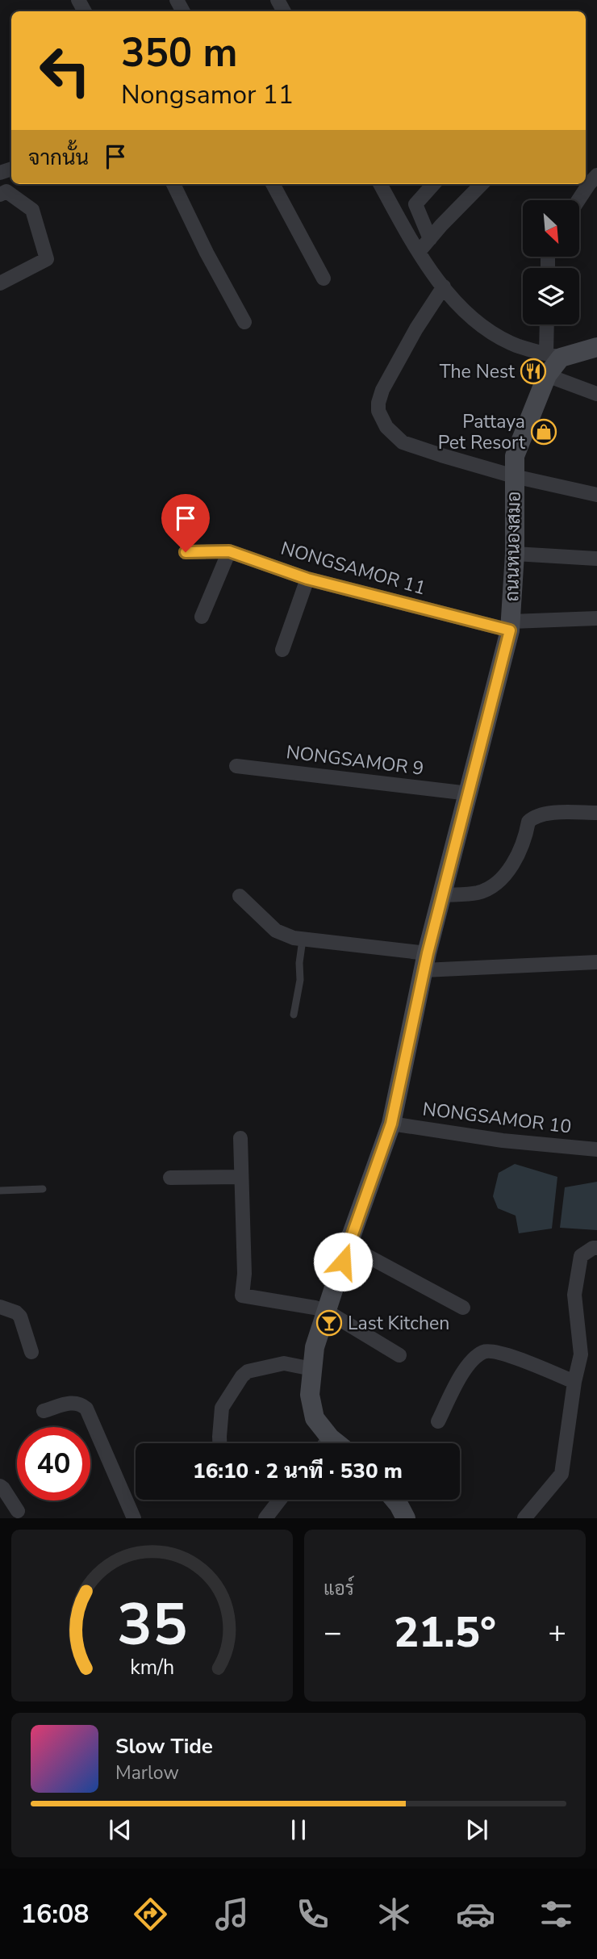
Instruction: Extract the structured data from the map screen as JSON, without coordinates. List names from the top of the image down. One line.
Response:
{"streets":{"street":["ถนนหนองสมอ","NONGSAMOR 11","NONGSAMOR 9","NONGSAMOR 10"]},"crossings":[["ถนนหนองสมอ","NONGSAMOR 11"],["ถนนหนองสมอ","NONGSAMOR 9"],["ถนนหนองสมอ","NONGSAMOR 10"]],"places":{"restaurant":["The Nest"],"shop":["Pattaya Pet Resort"],"bar":["Last Kitchen"]},"north":"bottom right","page":{"turn":["350 m","Nongsamor 11"],"then":"จากนั้น","limit":"40","trip":"16:10 · 2 นาที · 530 m","tile":"แอร์","heat":["−","21.5°","+"],"song":["Slow Tide","Marlow"],"tabs":"16:08","gauge":["35","km/h"]}}
